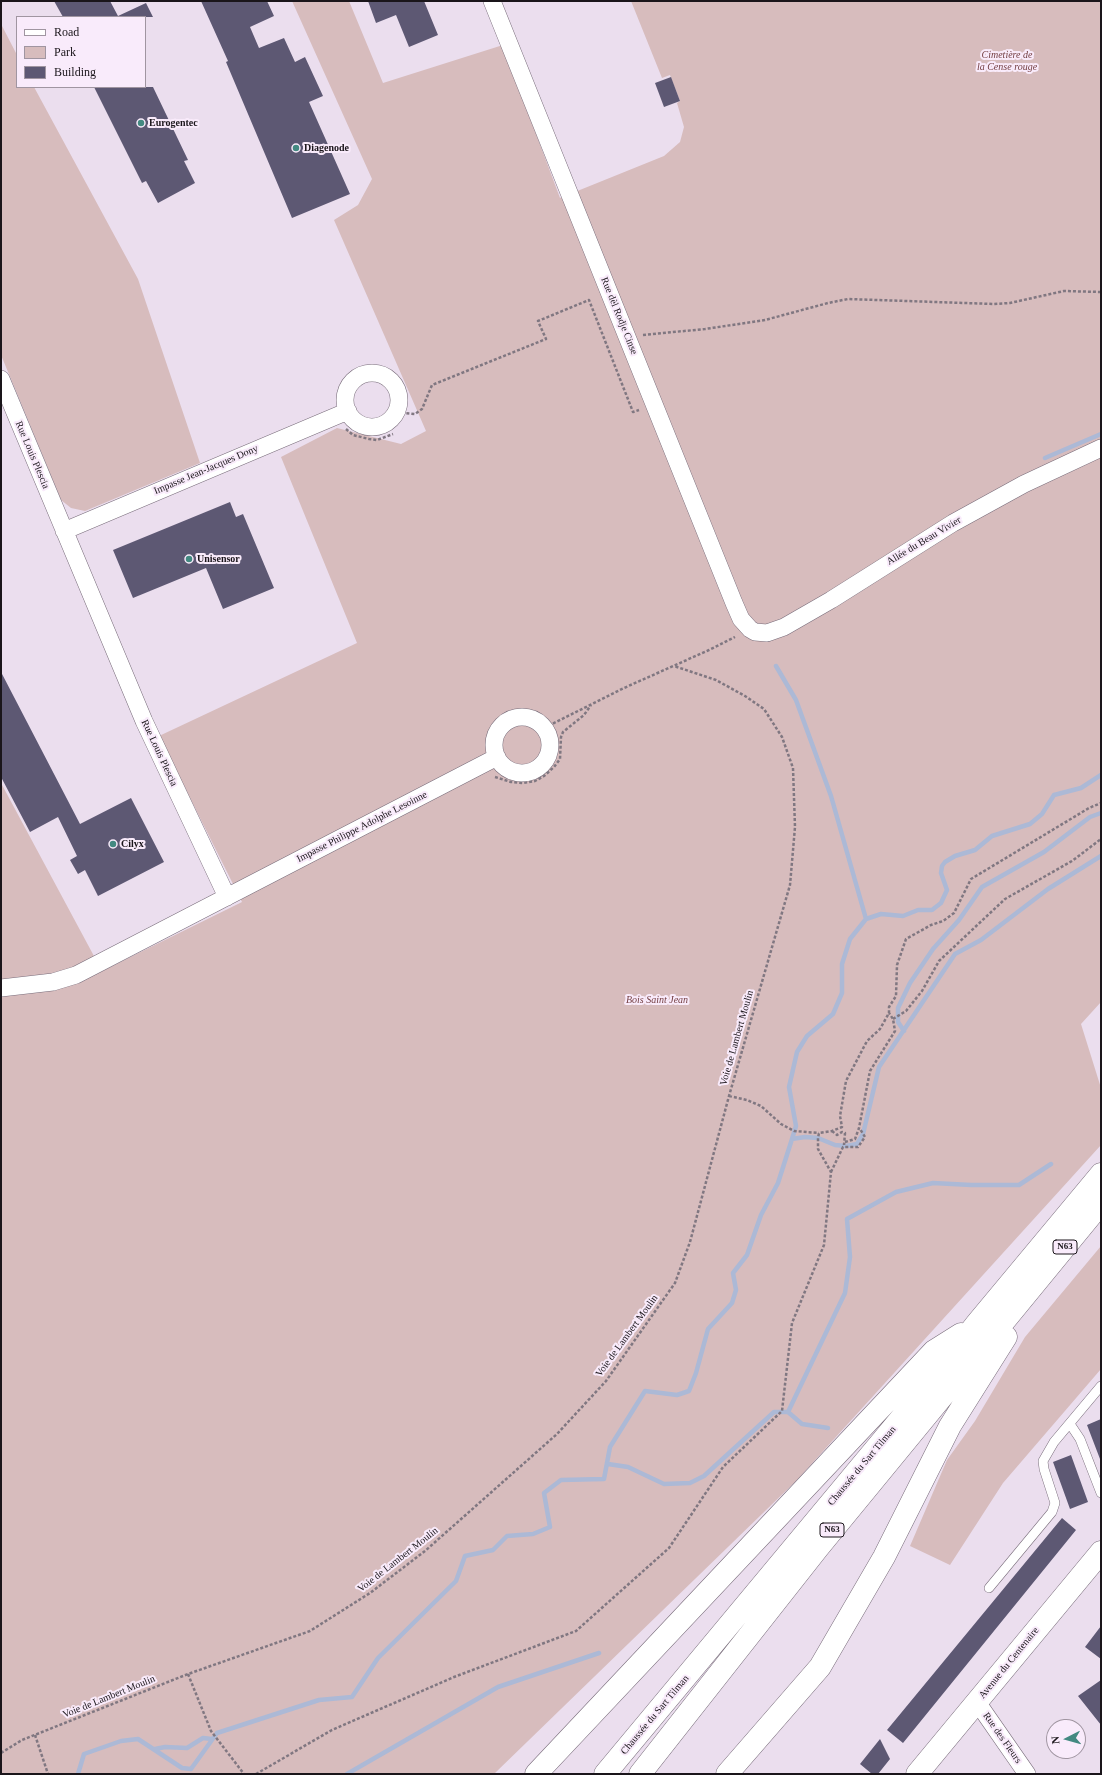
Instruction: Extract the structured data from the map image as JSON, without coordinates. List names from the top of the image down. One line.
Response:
{"streets":{"main road":["N63","Chaussée du Sart Tilman","Avenue du Centenaire"],"street":["Rue dèl Rodje Cinse","Rue Louis Plescia","Impasse Jean-Jacques Dony","Allée du Beau Vivier","Impasse Philippe Adolphe Lesoinne","Rue des Fleurs"],"path":["Voie de Lambert Moulin"]},"crossings":[["Rue dèl Rodje Cinse","Allée du Beau Vivier"],["Rue Louis Plescia","Impasse Jean-Jacques Dony"],["Rue Louis Plescia","Impasse Philippe Adolphe Lesoinne"],["Avenue du Centenaire","Rue des Fleurs"]],"parks":["Cimetière de la Cense rouge","Bois Saint Jean"],"places":["Eurogentec","Diagenode","Unisensor","Cilyx"],"legend":["Road","Park","Building"],"north":"left"}
